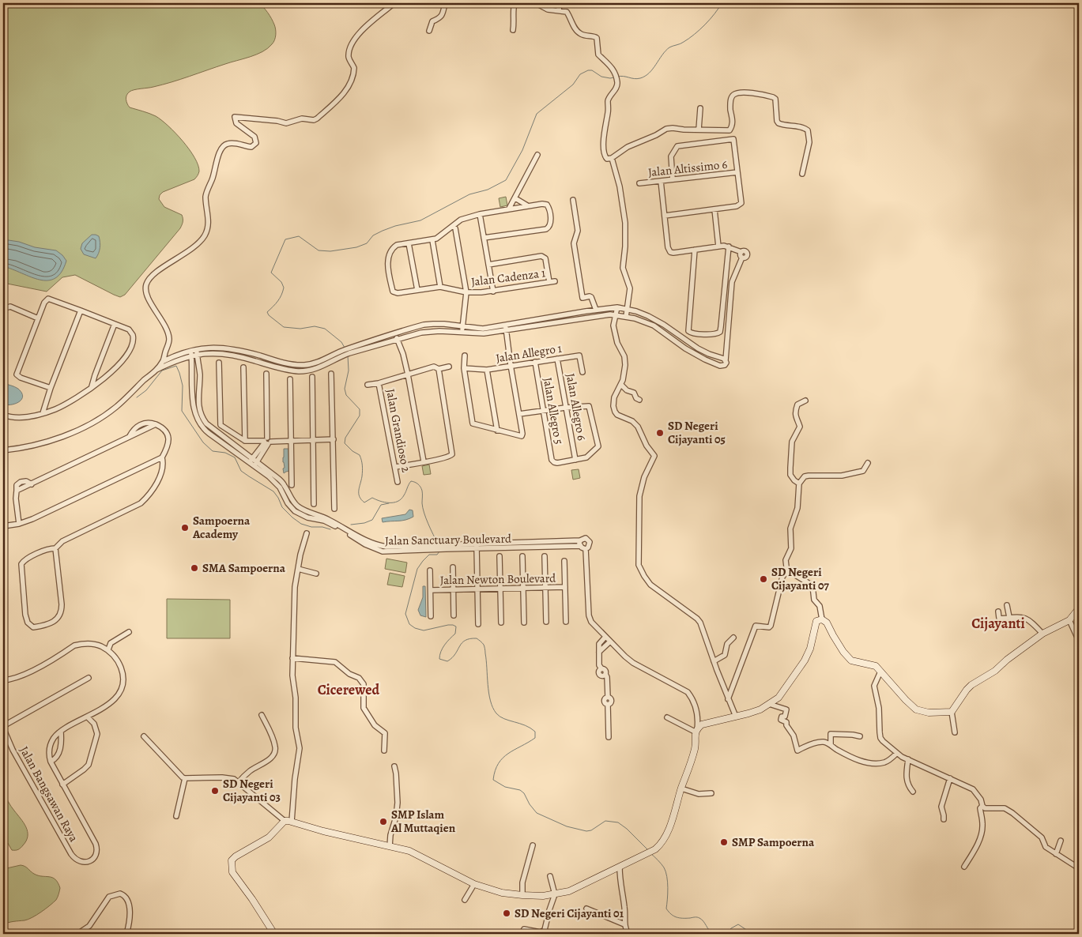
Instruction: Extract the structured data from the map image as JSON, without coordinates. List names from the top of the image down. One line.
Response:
{"streets":{"street":["Jalan Altissimo 6","Jalan Cadenza 1","Jalan Allegro 1","Jalan Allegro 6","Jalan Allegro 5","Jalan Grandioso 2","Jalan Sanctuary Boulevard","Jalan Newton Boulevard","Jalan Bangsawan Raya"]},"crossings":[["Jalan Allegro 1","Jalan Allegro 6"],["Jalan Allegro 1","Jalan Allegro 5"],["Jalan Allegro 6","Jalan Allegro 5"]],"districts":["Cijayanti","Cicerewed"],"places":["SD Negeri Cijayanti 05","Sampoerna Academy","SMA Sampoerna","SD Negeri Cijayanti 07","SD Negeri Cijayanti 03","SMP Islam Al Muttaqien","SMP Sampoerna","SD Negeri Cijayanti 01"]}
